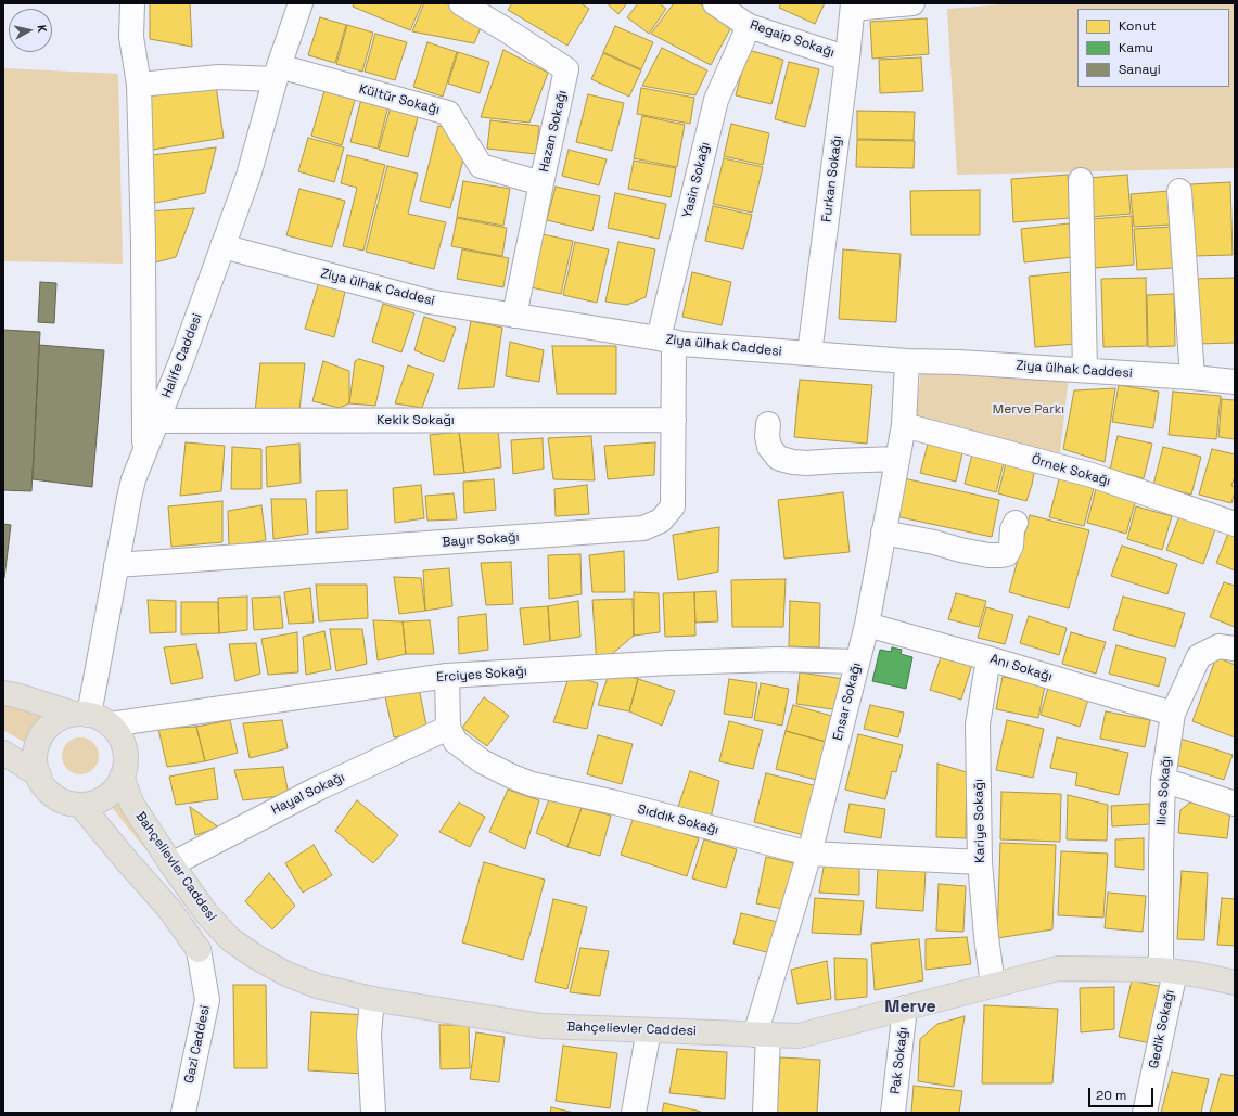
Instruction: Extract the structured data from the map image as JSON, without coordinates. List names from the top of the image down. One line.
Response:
{"streets":{"main road":["Bahçelievler Caddesi"],"street":["Regaip Sokağı","Kültür Sokağı","Hazan Sokağı","Furkan Sokağı","Yasin Sokağı","Ziya ülhak Caddesi","Halife Caddesi","Kekik Sokağı","Örnek Sokağı","Bayır Sokağı","Anı Sokağı","Erciyes Sokağı","Ensar Sokağı","Ilıca Sokağı","Hayal Sokağı","Sıddık Sokağı","Kariye Sokağı","Gedik Sokağı","Gazi Caddesi","Pak Sokağı"]},"crossings":[["Regaip Sokağı","Furkan Sokağı"],["Regaip Sokağı","Yasin Sokağı"],["Kültür Sokağı","Hazan Sokağı"],["Kültür Sokağı","Halife Caddesi"],["Hazan Sokağı","Ziya ülhak Caddesi"],["Furkan Sokağı","Ziya ülhak Caddesi"],["Yasin Sokağı","Ziya ülhak Caddesi"],["Yasin Sokağı","Bayır Sokağı"],["Ziya ülhak Caddesi","Halife Caddesi"],["Ziya ülhak Caddesi","Bayır Sokağı"],["Ziya ülhak Caddesi","Ensar Sokağı"],["Halife Caddesi","Kekik Sokağı"],["Halife Caddesi","Bayır Sokağı"],["Halife Caddesi","Erciyes Sokağı"],["Halife Caddesi","Bahçelievler Caddesi"],["Kekik Sokağı","Bayır Sokağı"],["Örnek Sokağı","Ensar Sokağı"],["Anı Sokağı","Ensar Sokağı"],["Anı Sokağı","Ilıca Sokağı"],["Anı Sokağı","Kariye Sokağı"],["Erciyes Sokağı","Ensar Sokağı"],["Erciyes Sokağı","Bahçelievler Caddesi"],["Ensar Sokağı","Sıddık Sokağı"],["Ensar Sokağı","Bahçelievler Caddesi"],["Ilıca Sokağı","Bahçelievler Caddesi"],["Ilıca Sokağı","Gedik Sokağı"],["Hayal Sokağı","Sıddık Sokağı"],["Hayal Sokağı","Bahçelievler Caddesi"],["Sıddık Sokağı","Kariye Sokağı"],["Kariye Sokağı","Bahçelievler Caddesi"],["Bahçelievler Caddesi","Gedik Sokağı"],["Bahçelievler Caddesi","Pak Sokağı"]],"districts":["Merve"],"parks":["Merve Parkı"],"legend":["Konut","Kamu","Sanayi"],"scale_bar":"20 m","north":"right"}
